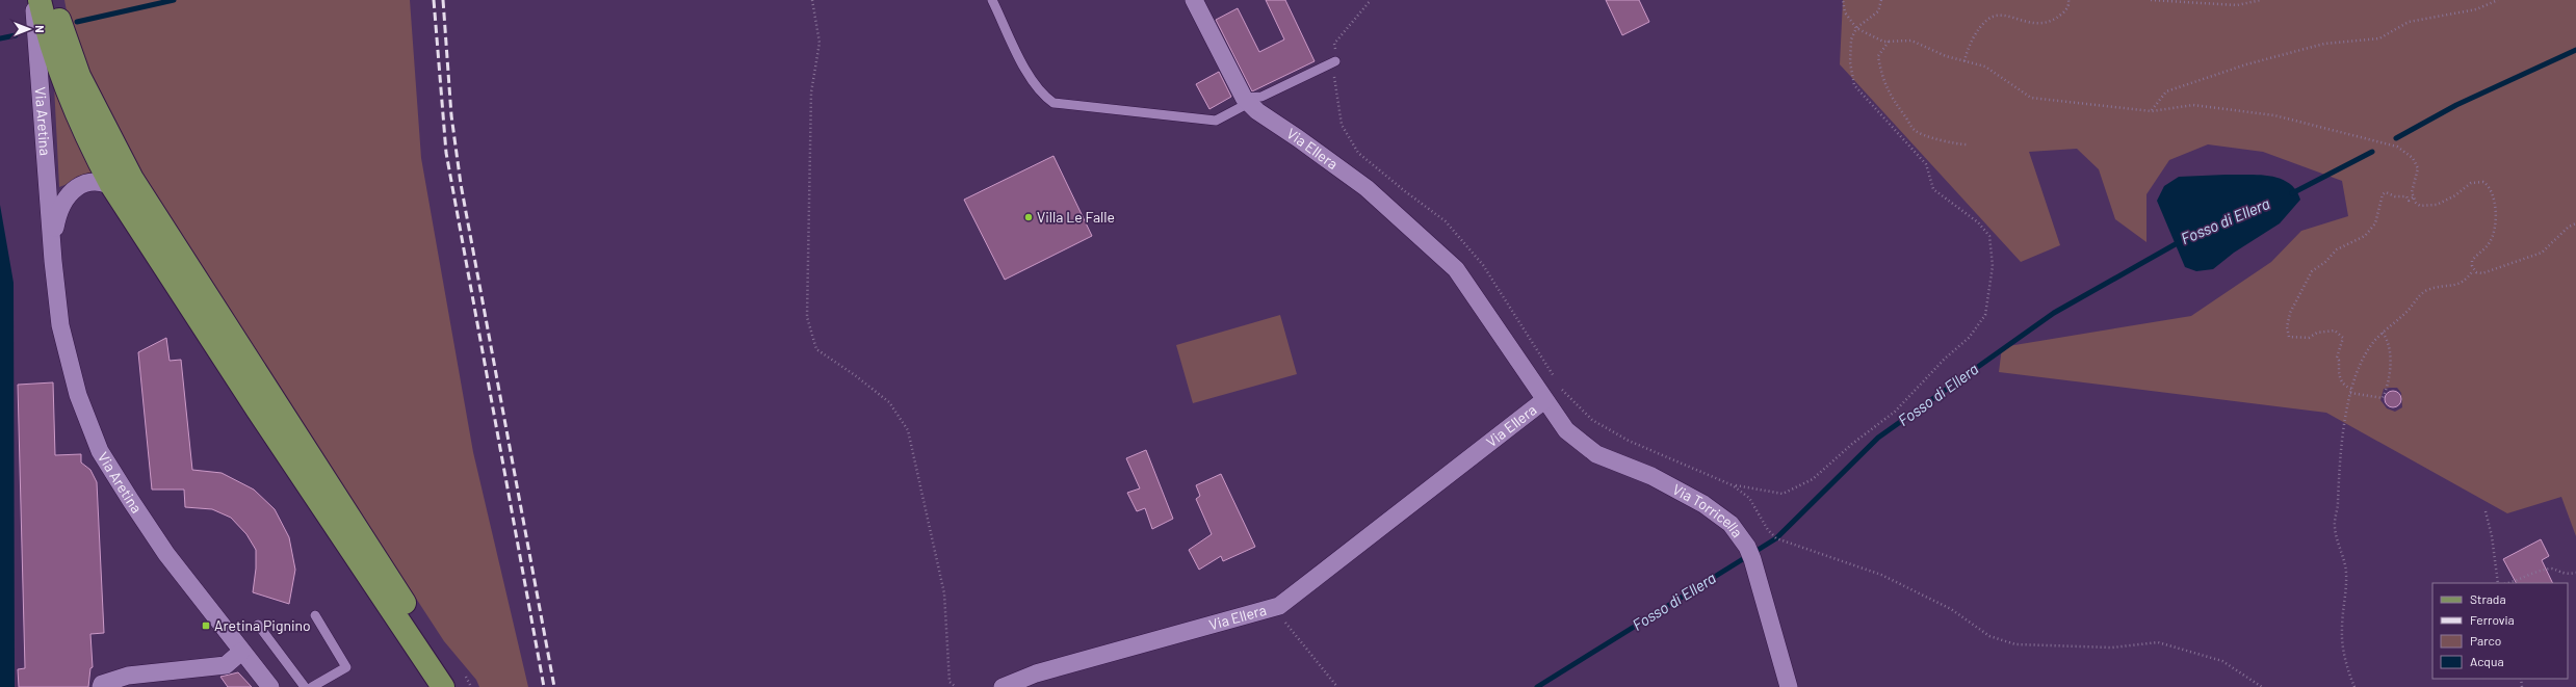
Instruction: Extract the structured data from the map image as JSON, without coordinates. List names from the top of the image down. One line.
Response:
{"streets":{"street":["Via Aretina","Via Ellera","Via Torricella"]},"crossings":[["Via Ellera","Via Torricella"]],"water":["Fosso di Ellera"],"places":{"other":["Villa Le Falle"],"transit":["Aretina Pignino"]},"legend":["Strada","Ferrovia","Parco","Acqua"],"north":"right"}
